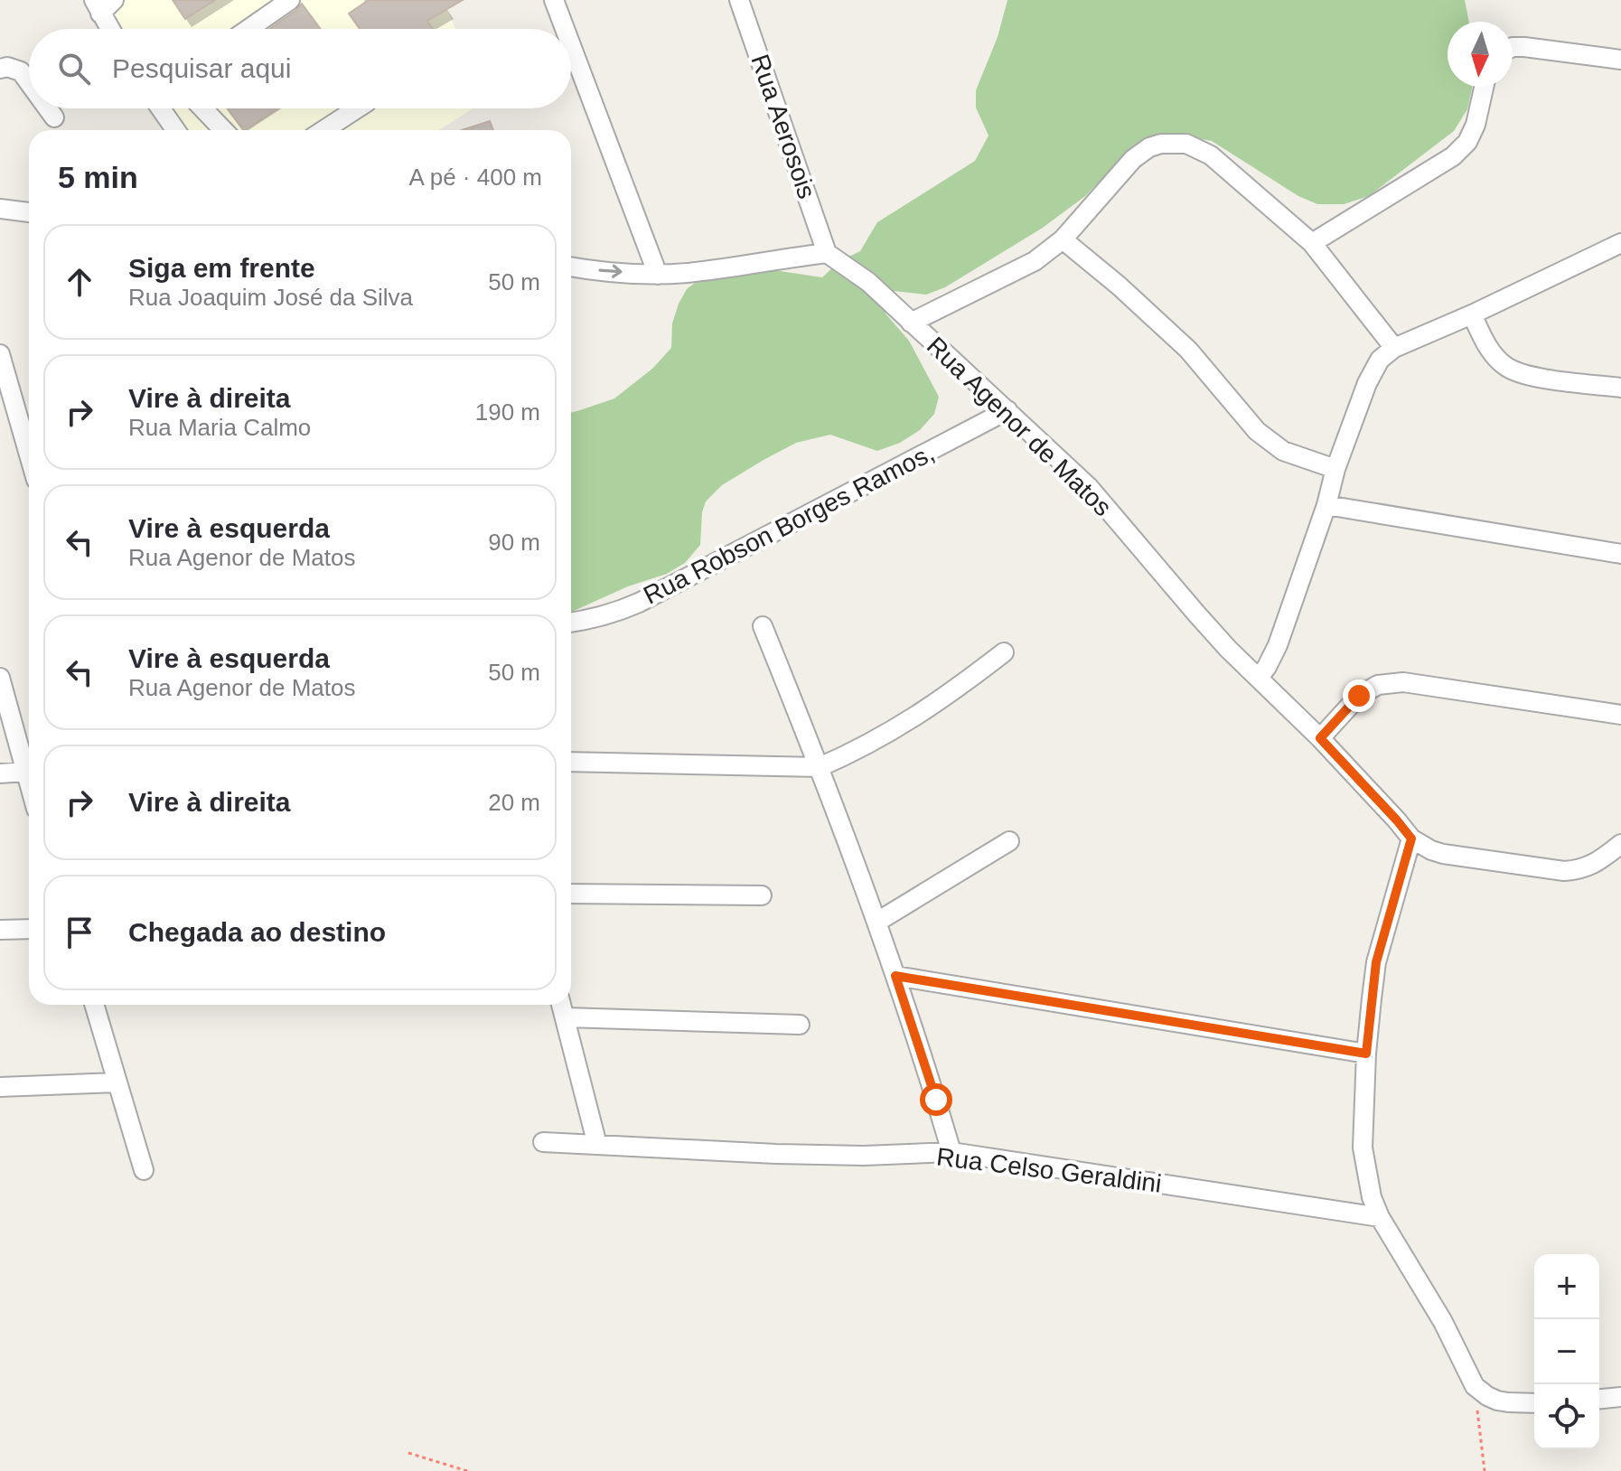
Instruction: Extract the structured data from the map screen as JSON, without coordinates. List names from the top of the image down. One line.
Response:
{"streets":{"street":["Rua Aerosois","Rua Agenor de Matos","Rua Robson Borges Ramos,","Rua Celso Geraldini"]},"crossings":[["Rua Aerosois","Rua Agenor de Matos"],["Rua Agenor de Matos","Rua Robson Borges Ramos,"]],"north":"bottom","page":{"search":"Pesquisar aqui","heading":["5 min","A pé · 400 m"],"list":[["Siga em frente","Rua Joaquim José da Silva","50 m"],["Vire à direita","Rua Maria Calmo","190 m"],["Vire à esquerda","Rua Agenor de Matos","90 m"],["Vire à esquerda","Rua Agenor de Matos","50 m"],["Vire à direita","20 m"],"Chegada ao destino"],"map_buttons":["+","−"]}}
